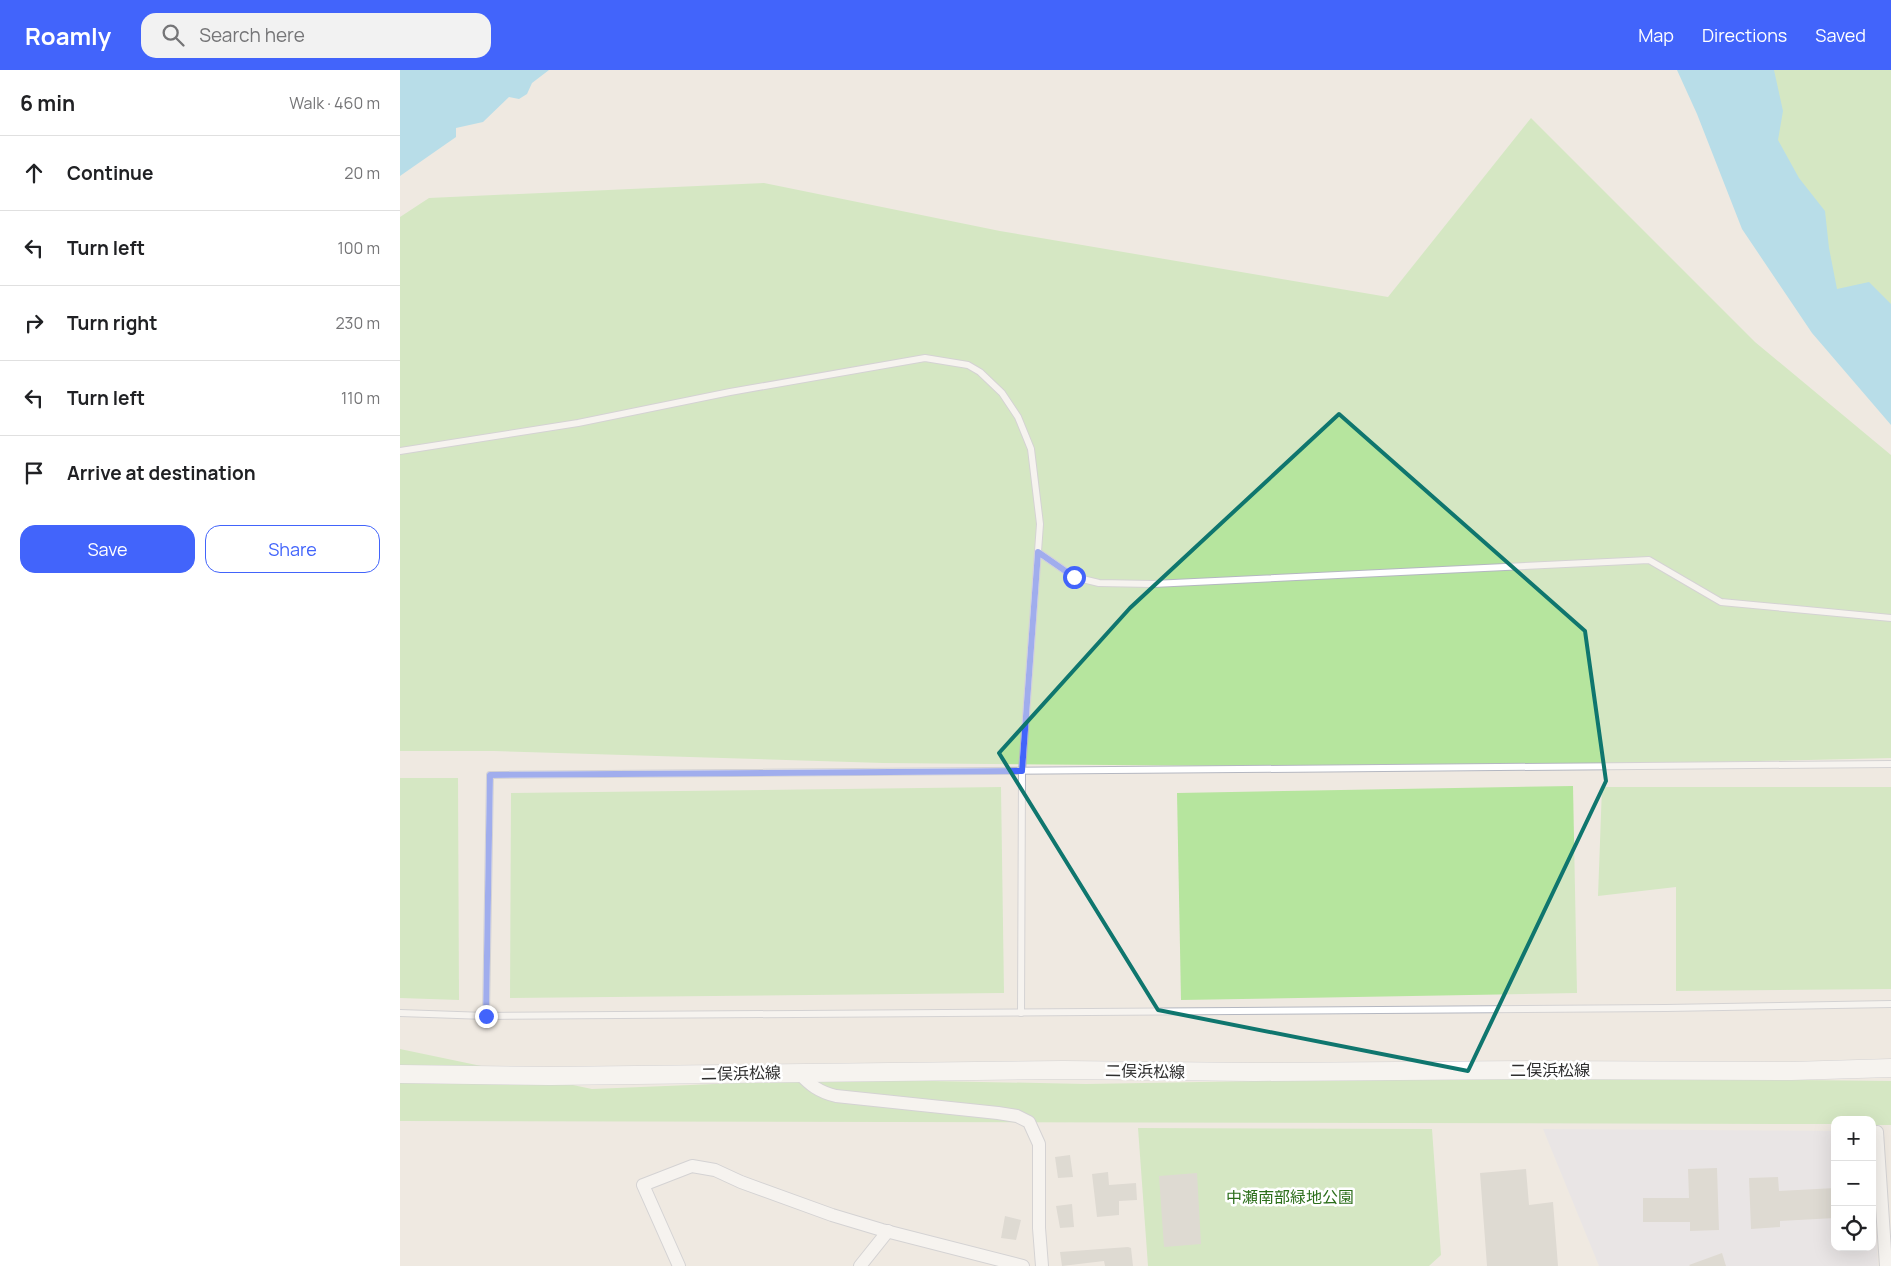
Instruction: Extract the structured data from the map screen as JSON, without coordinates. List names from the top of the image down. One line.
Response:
{"streets":{"main road":["二俣浜松線"]},"parks":["中瀬南部緑地公園"],"page":{"header":"Roamly","search":"Search here","nav":["Map","Directions","Saved"],"heading":["6 min","Walk · 460 m"],"list":[["Continue","20 m"],["Turn left","100 m"],["Turn right","230 m"],["Turn left","110 m"],"Arrive at destination"],"buttons":["Save","Share"],"map_buttons":["+","−"]}}
